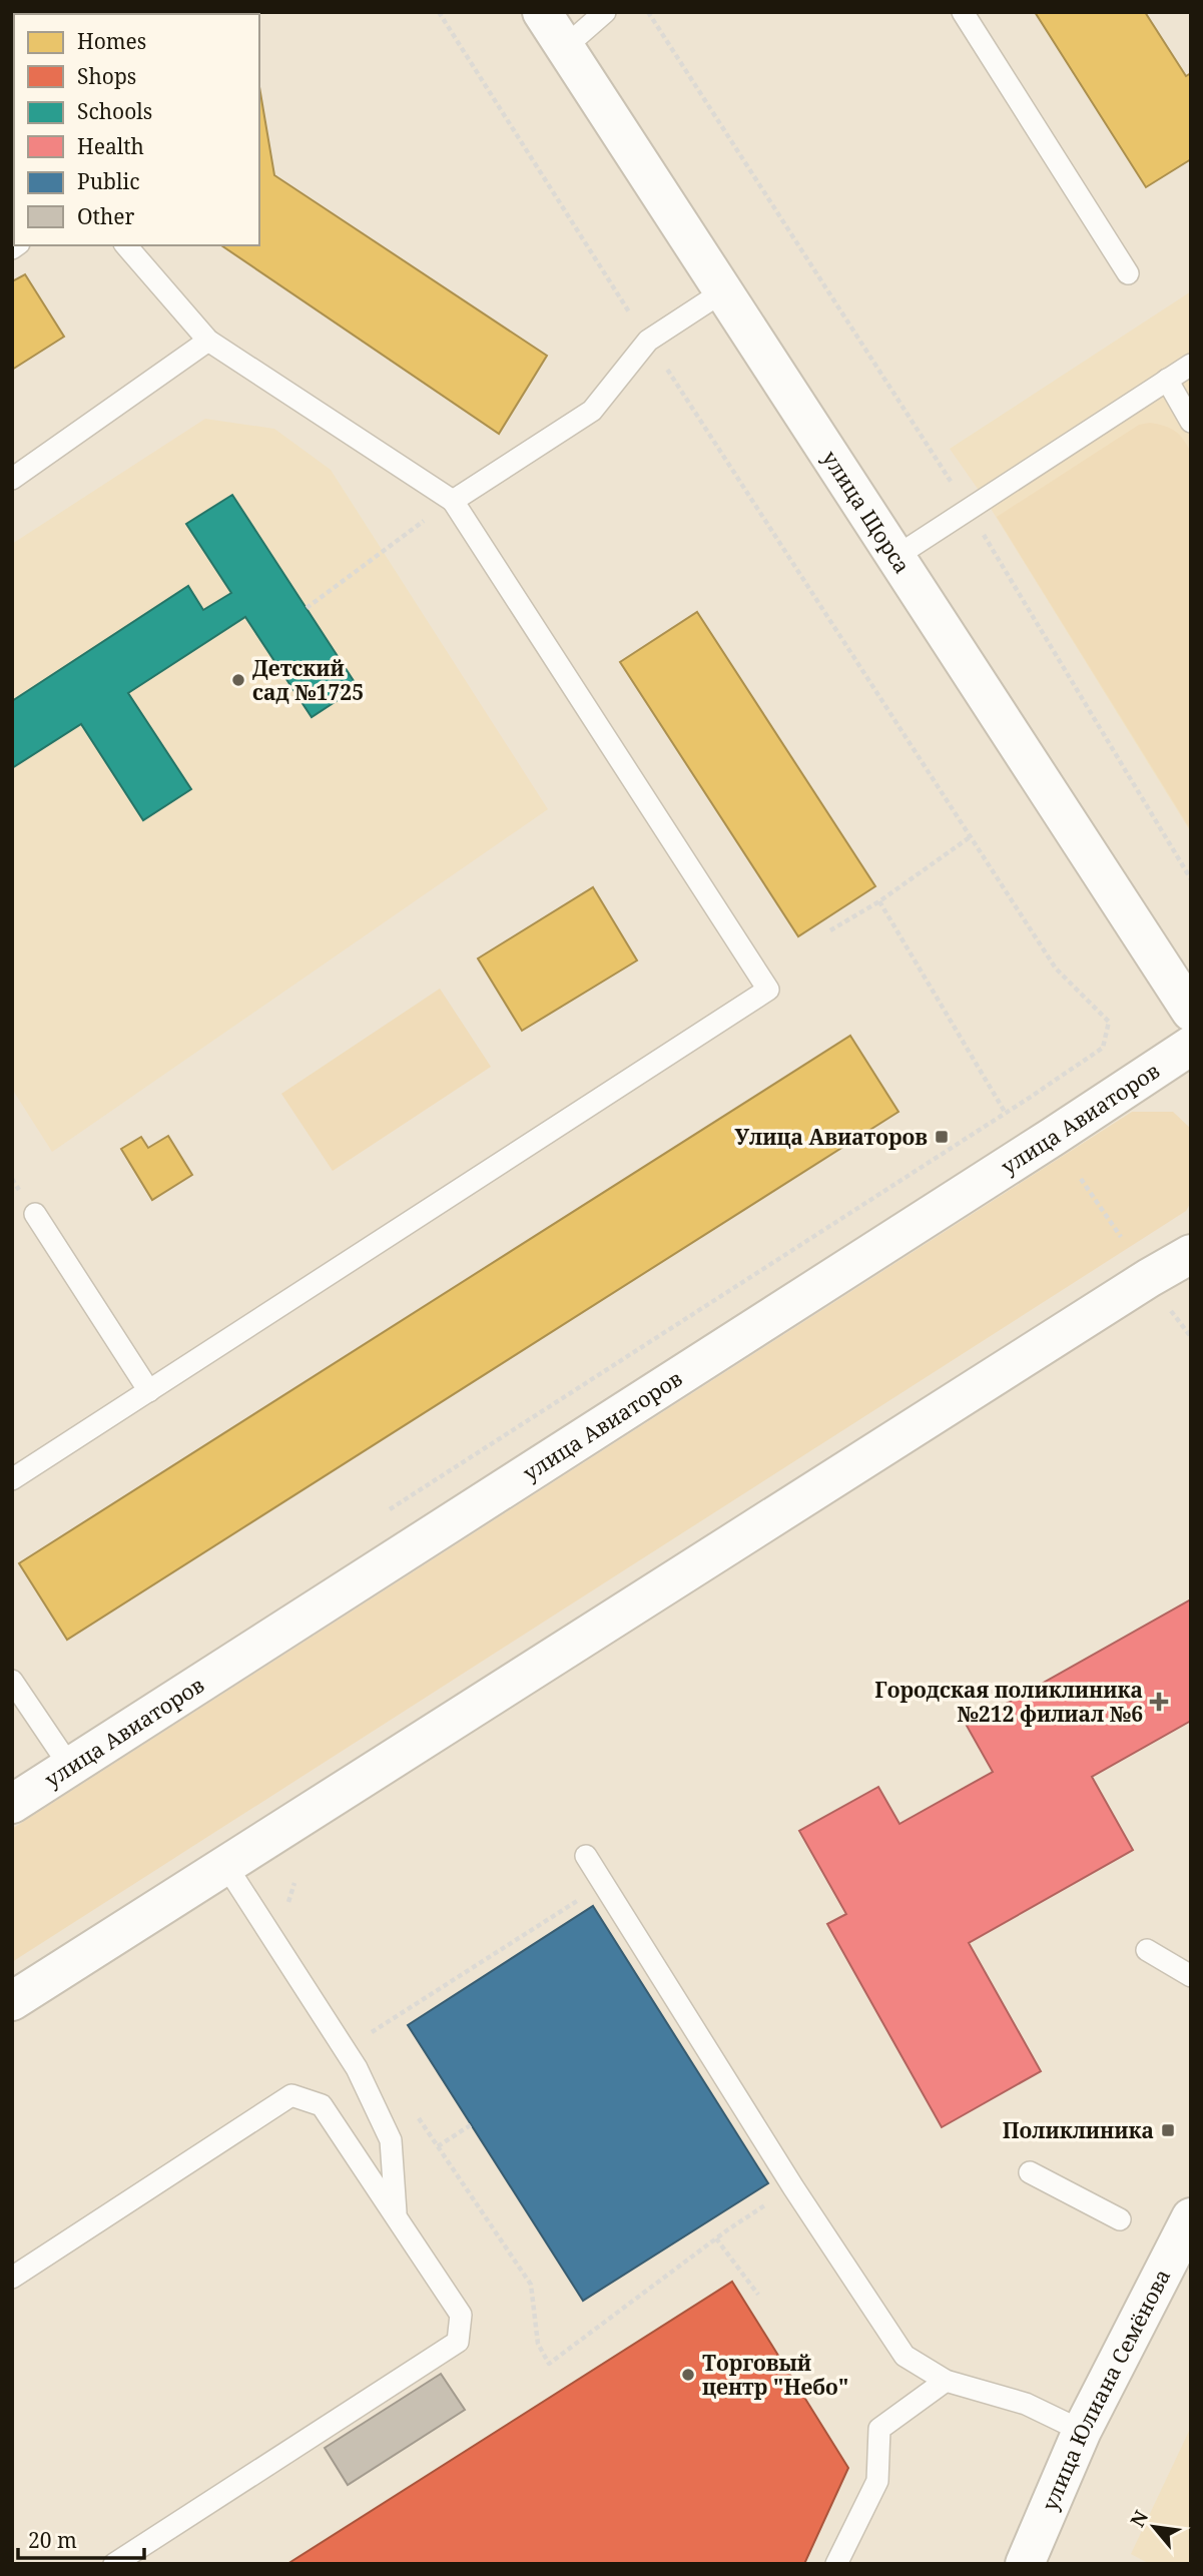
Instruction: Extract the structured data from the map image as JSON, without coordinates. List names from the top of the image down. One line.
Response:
{"streets":{"street":["улица Щорса","улица Авиаторов","улица Юлиана Семёнова"]},"places":{"other":["Детский сад №1725","Торговый центр \"Небо\""],"transit":["Улица Авиаторов","Поликлиника"],"health":["Городская поликлиника №212 филиал №6"]},"legend":["Homes","Shops","Schools","Health","Public","Other"],"scale_bar":"20 m","north":"top left"}
